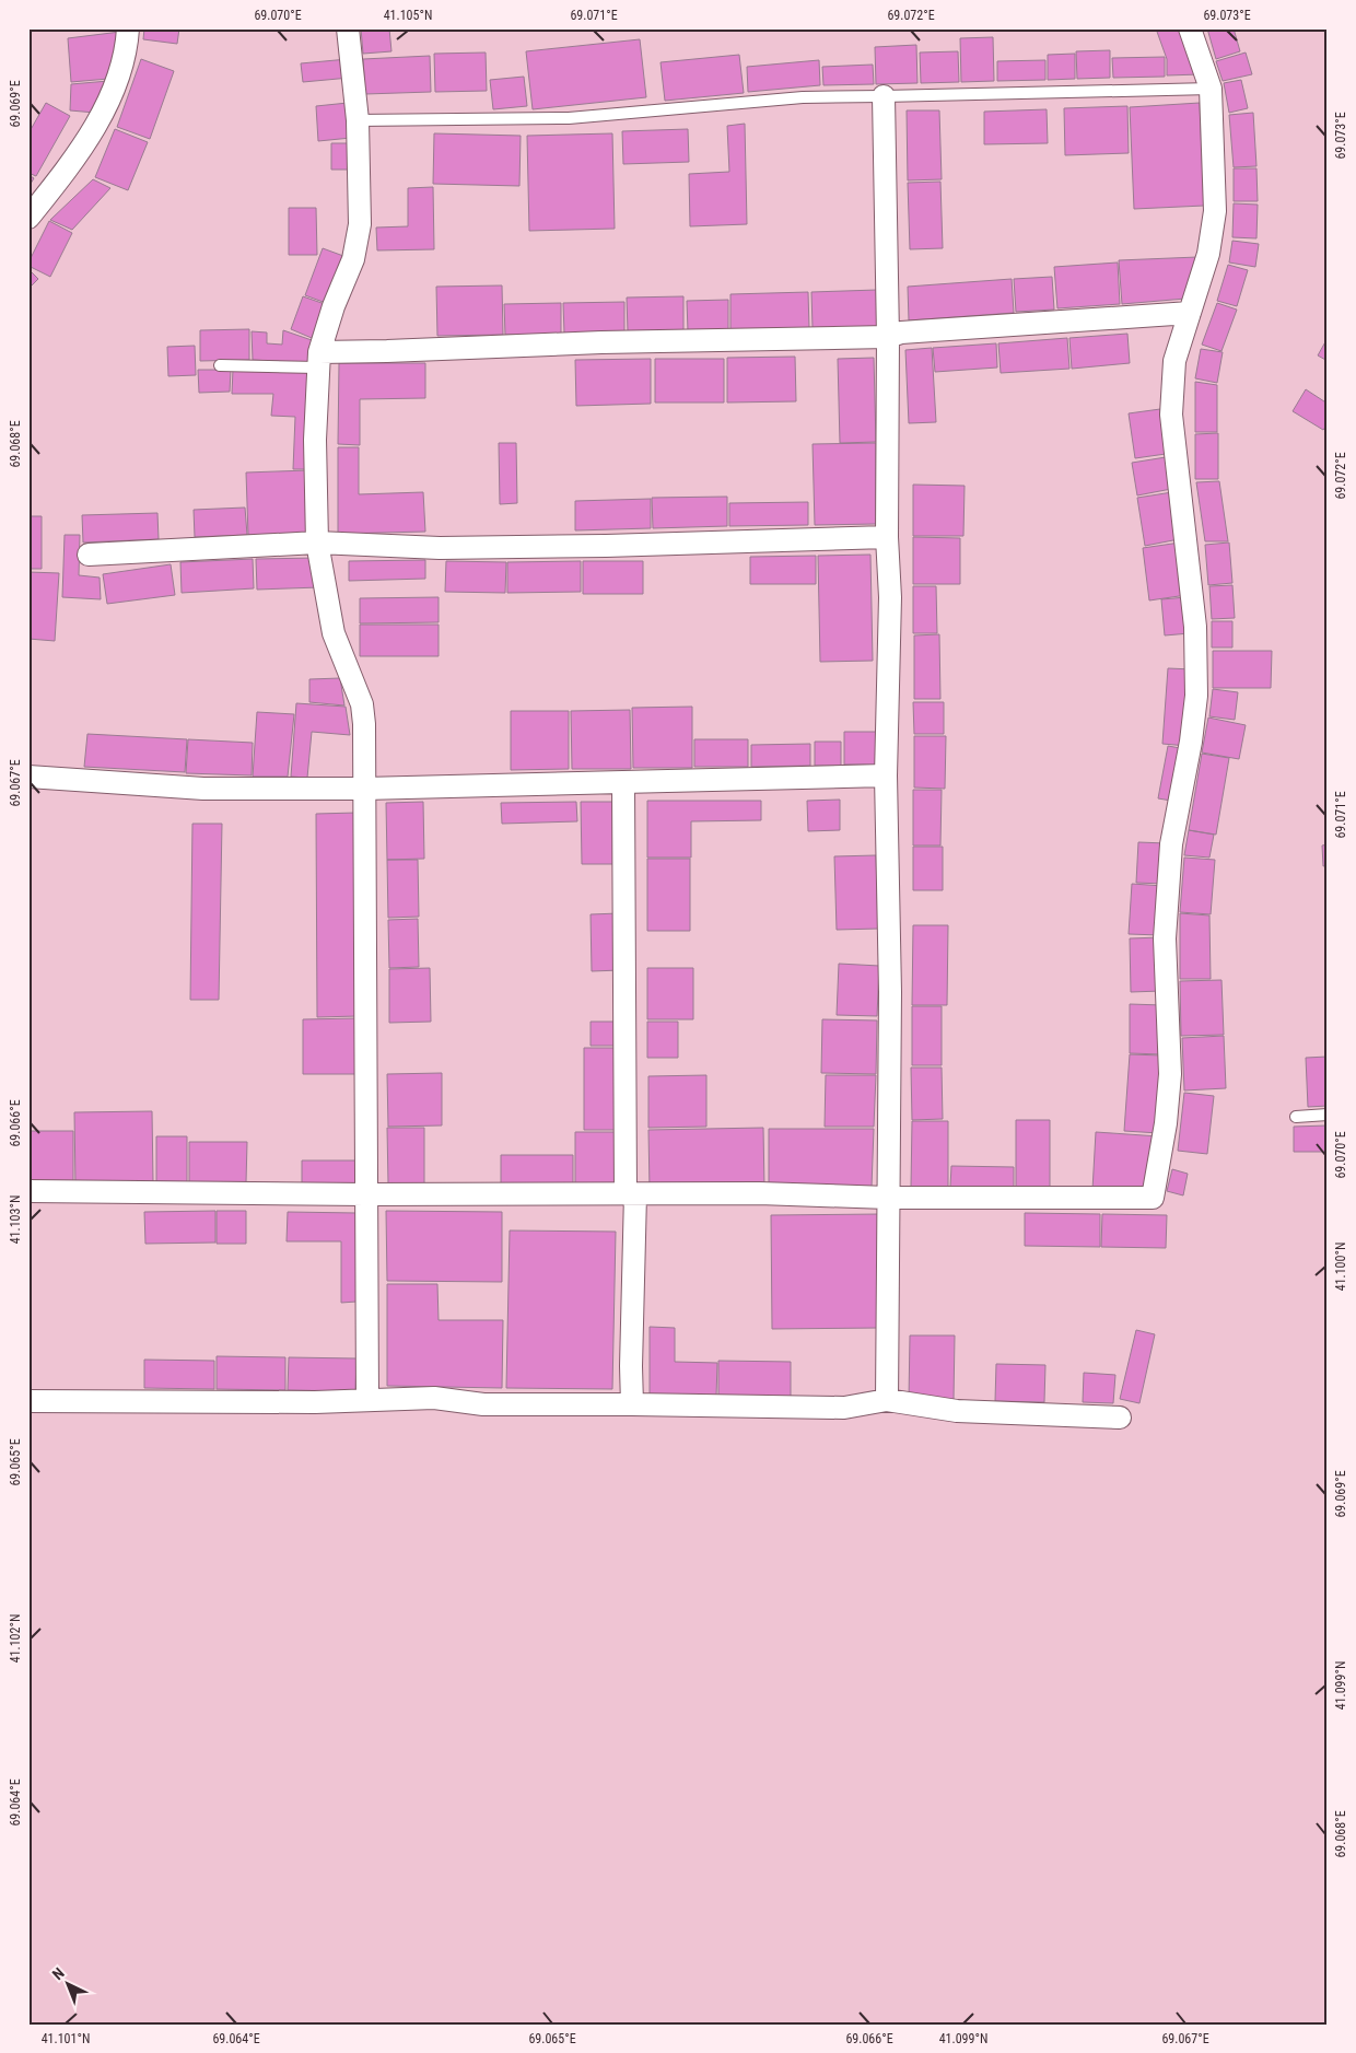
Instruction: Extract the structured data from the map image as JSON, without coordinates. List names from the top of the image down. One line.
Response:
{"north":"top left","coordinates":["69.070°E","41.105°N","69.071°E","69.072°E","69.073°E","69.069°E","69.068°E","69.067°E","69.066°E","41.103°N","41.100°N","69.065°E","41.102°N","41.099°N","69.064°E","41.101°N"]}
